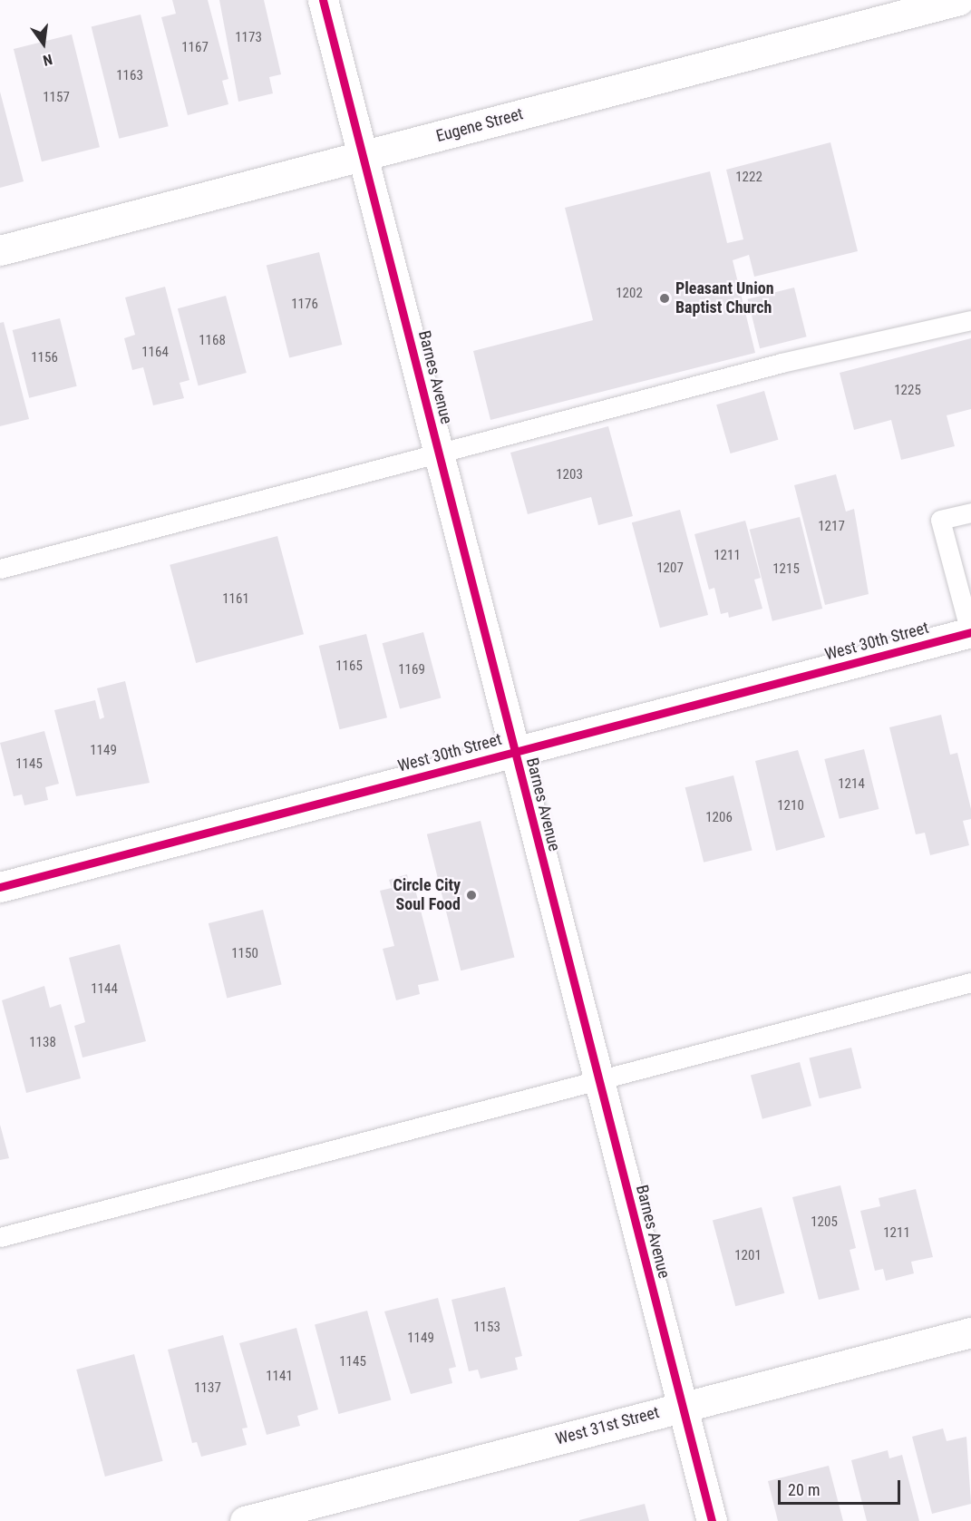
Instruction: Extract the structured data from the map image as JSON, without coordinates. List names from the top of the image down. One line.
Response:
{"streets":{"street":["Eugene Street","Barnes Avenue","West 30th Street","West 31st Street"]},"crossings":[["Eugene Street","Barnes Avenue"],["Barnes Avenue","West 30th Street"],["Barnes Avenue","West 31st Street"]],"places":["Pleasant Union Baptist Church","Circle City Soul Food"],"house_numbers":["1173","1167","1163","1157","1222","1202","1176","1168","1164","1156","1225","1203","1217","1211","1207","1215","1161","1165","1169","1149","1145","1214","1210","1206","1150","1144","1138","1205","1211","1201","1153","1149","1145","1141","1137"],"scale_bar":"20 m","north":"bottom"}
